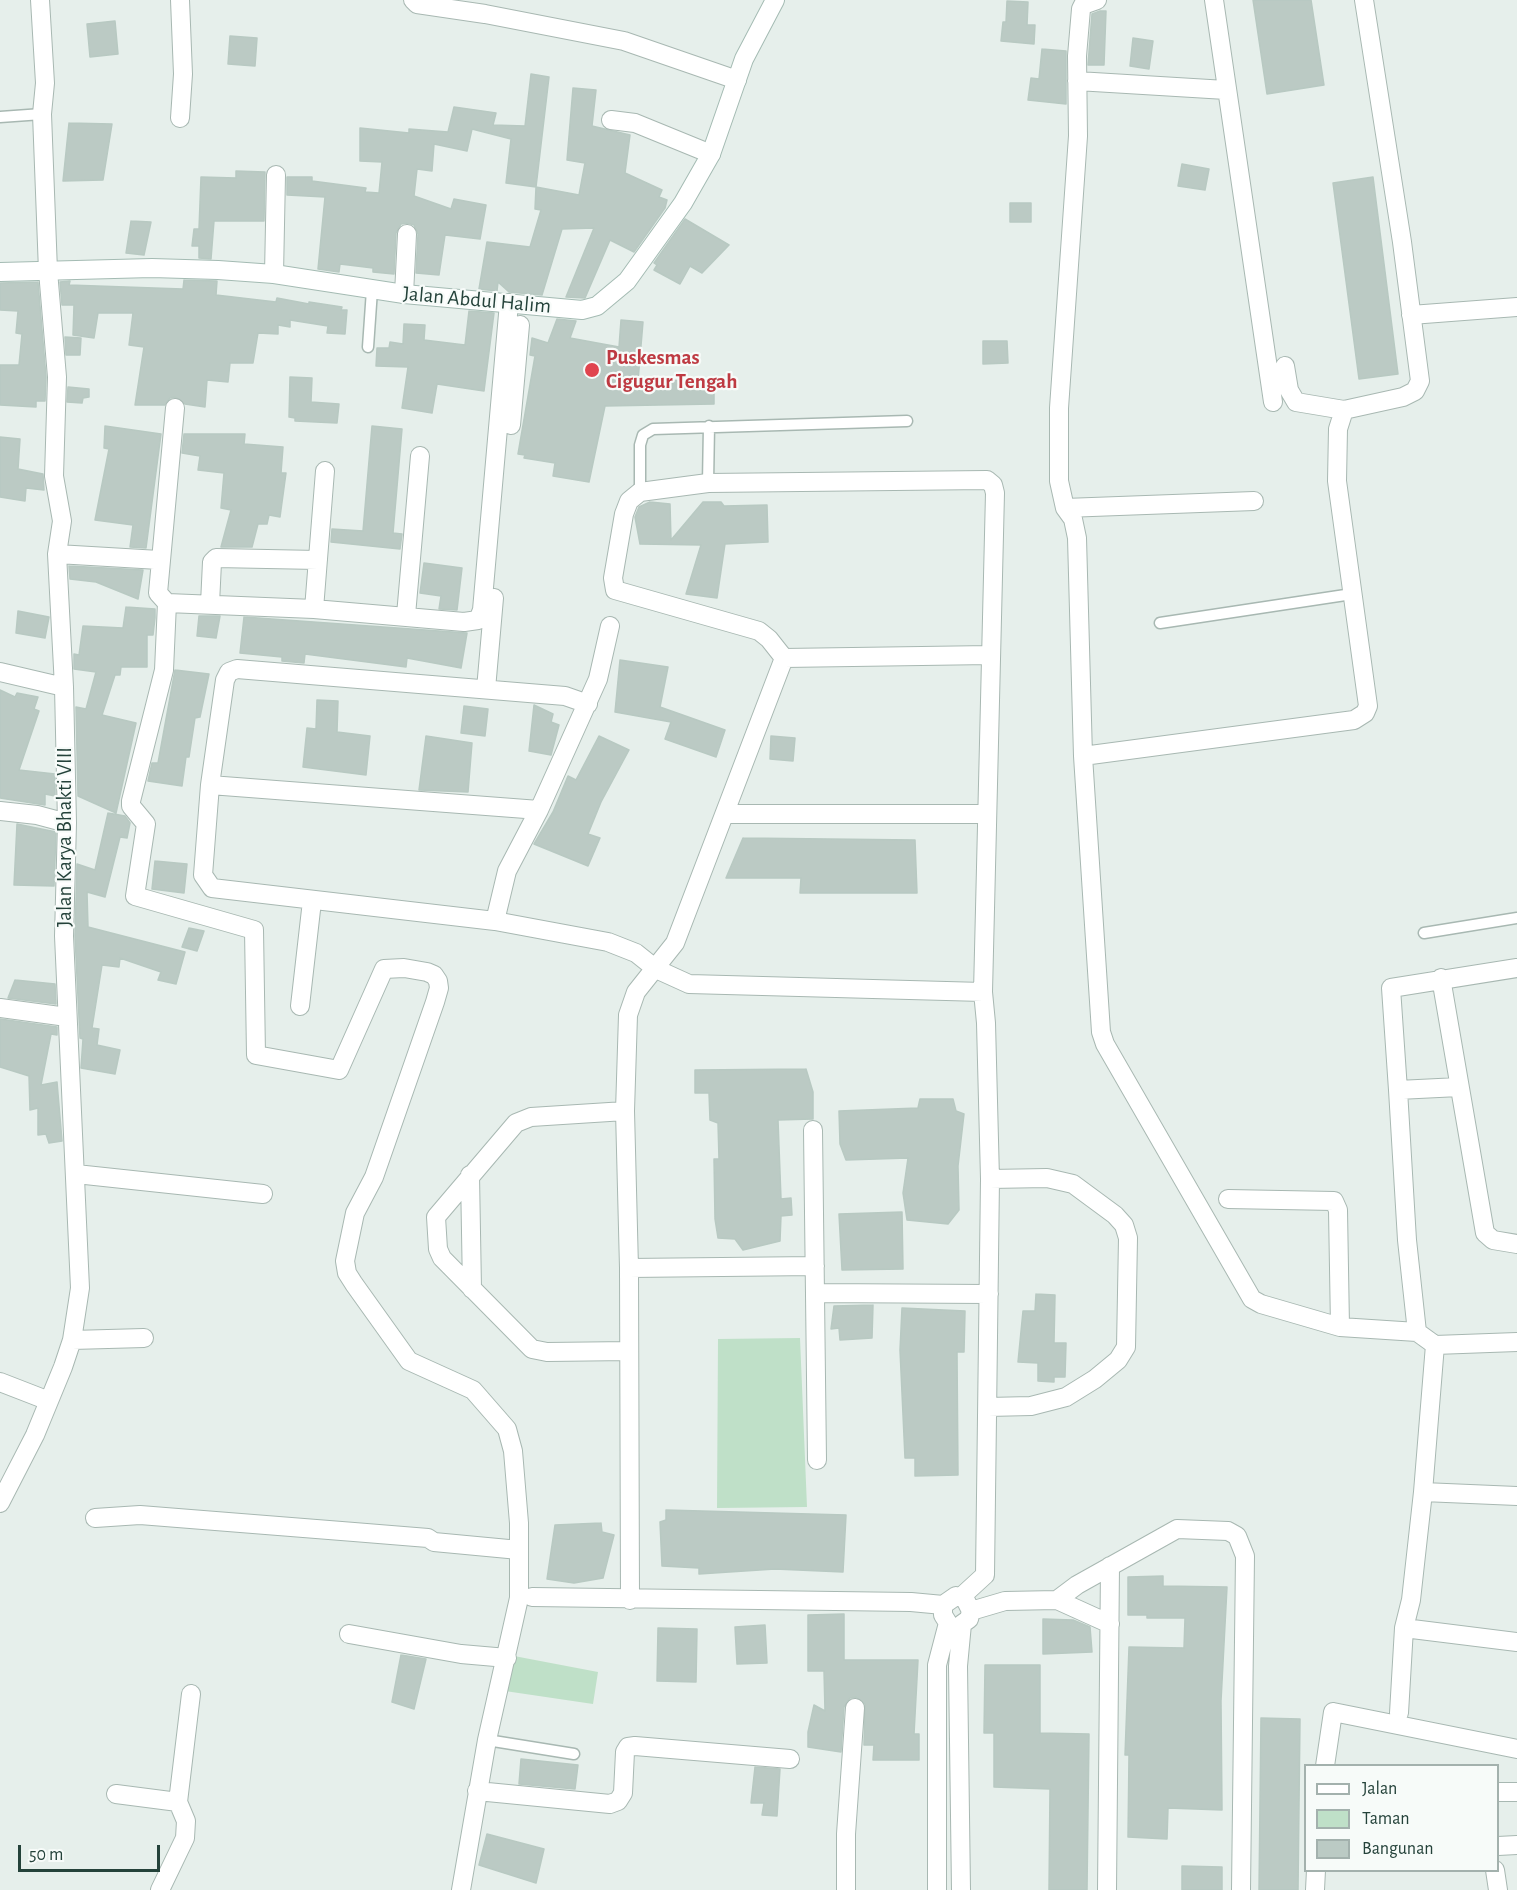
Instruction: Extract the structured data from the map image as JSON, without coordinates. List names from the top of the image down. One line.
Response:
{"streets":{"street":["Jalan Abdul Halim","Jalan Karya Bhakti VIII"]},"crossings":[["Jalan Abdul Halim","Jalan Karya Bhakti VIII"]],"places":["Puskesmas Cigugur Tengah"],"legend":["Jalan","Taman","Bangunan"],"scale_bar":"50 m"}
